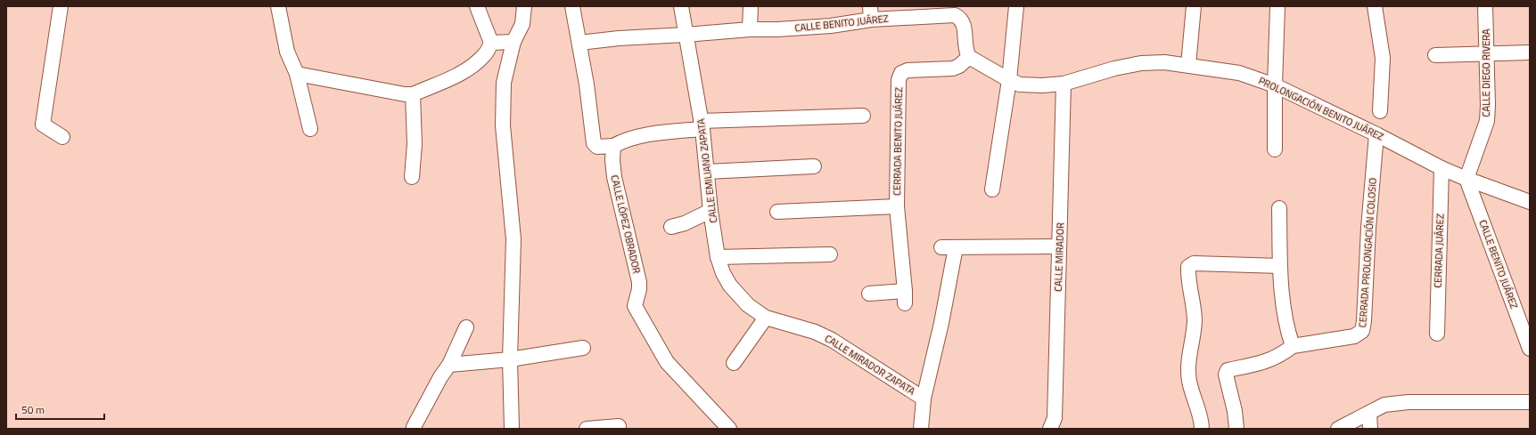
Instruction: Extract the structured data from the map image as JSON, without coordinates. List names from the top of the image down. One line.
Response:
{"streets":{"street":["CALLE BENITO JUÁREZ","CALLE DIEGO RIVERA","PROLONGACIÓN BENITO JUÁREZ","CERRADA BENITO JUÁREZ","CALLE EMILIANO ZAPATA","CALLE LÓPEZ OBRADOR","CERRADA JUÁREZ","CERRADA PROLONGACIÓN COLOSIO","CALLE MIRADOR","CALLE MIRADOR ZAPATA"]},"crossings":[["CALLE BENITO JUÁREZ","CALLE DIEGO RIVERA"],["CALLE BENITO JUÁREZ","PROLONGACIÓN BENITO JUÁREZ"],["CALLE BENITO JUÁREZ","CERRADA BENITO JUÁREZ"],["CALLE BENITO JUÁREZ","CALLE EMILIANO ZAPATA"],["CALLE DIEGO RIVERA","PROLONGACIÓN BENITO JUÁREZ"],["PROLONGACIÓN BENITO JUÁREZ","CERRADA JUÁREZ"],["PROLONGACIÓN BENITO JUÁREZ","CERRADA PROLONGACIÓN COLOSIO"],["PROLONGACIÓN BENITO JUÁREZ","CALLE MIRADOR"],["CALLE EMILIANO ZAPATA","CALLE MIRADOR ZAPATA"]],"scale_bar":"50 m"}
